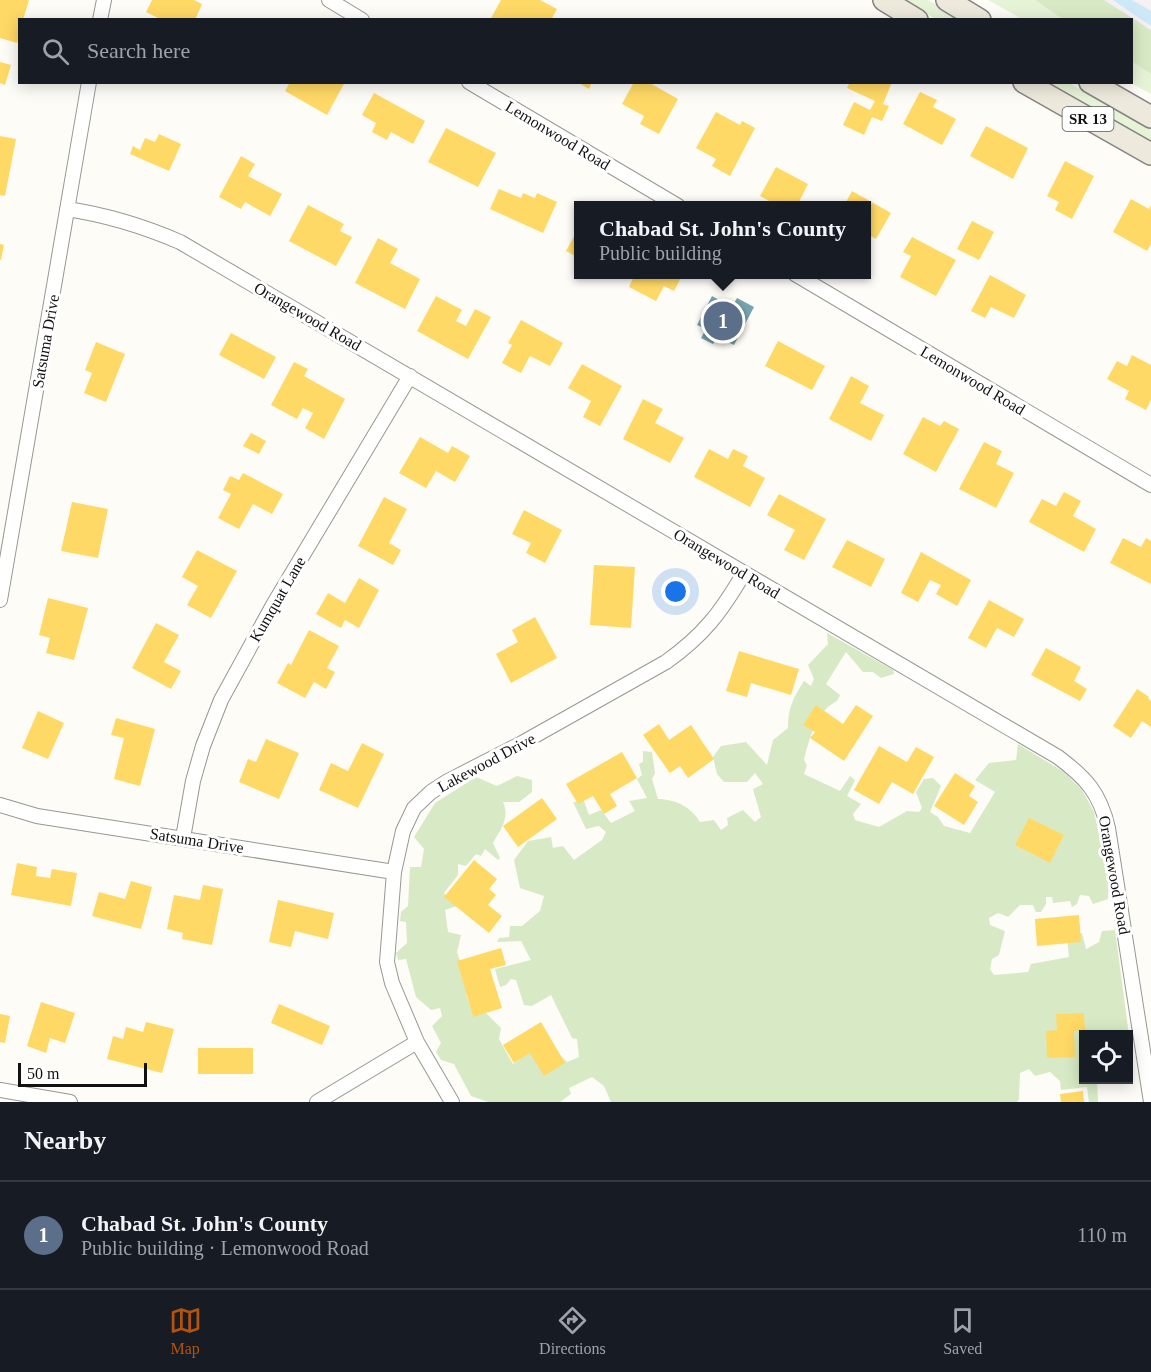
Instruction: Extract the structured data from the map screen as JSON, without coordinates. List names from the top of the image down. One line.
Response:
{"streets":{"main road":["SR 13"],"street":["Lemonwood Road","Orangewood Road","Satsuma Drive","Kumquat Lane","Lakewood Drive"]},"crossings":[["Orangewood Road","Satsuma Drive"],["Orangewood Road","Kumquat Lane"],["Orangewood Road","Lakewood Drive"],["Satsuma Drive","Kumquat Lane"],["Satsuma Drive","Lakewood Drive"]],"scale_bar":"50 m","page":{"search":"Search here","popup":["Chabad St. John's County","Public building"],"pins":"1","scale":"50 m","heading":"Nearby","list":[{"mark":"1","name":"Chabad St. John's County","note":"Public building · Lemonwood Road","value":"110 m"}],"nav":["Map","Directions","Saved"]}}
